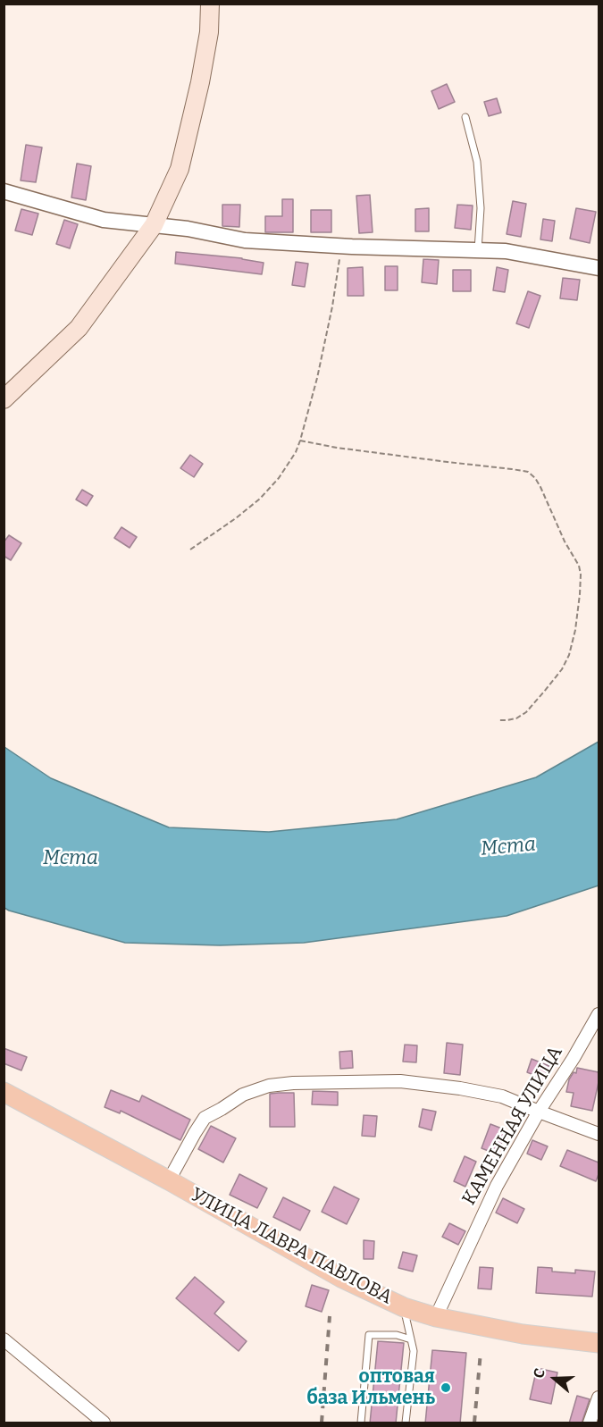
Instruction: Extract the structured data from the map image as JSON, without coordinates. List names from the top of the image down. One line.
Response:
{"streets":{"main road":["УЛИЦА ЛАВРА ПАВЛОВА"],"street":["КАМЕННАЯ УЛИЦА"]},"crossings":[["КАМЕННАЯ УЛИЦА","УЛИЦА ЛАВРА ПАВЛОВА"]],"water":["Мста"],"places":["оптовая база Ильмень"],"north":"left"}
